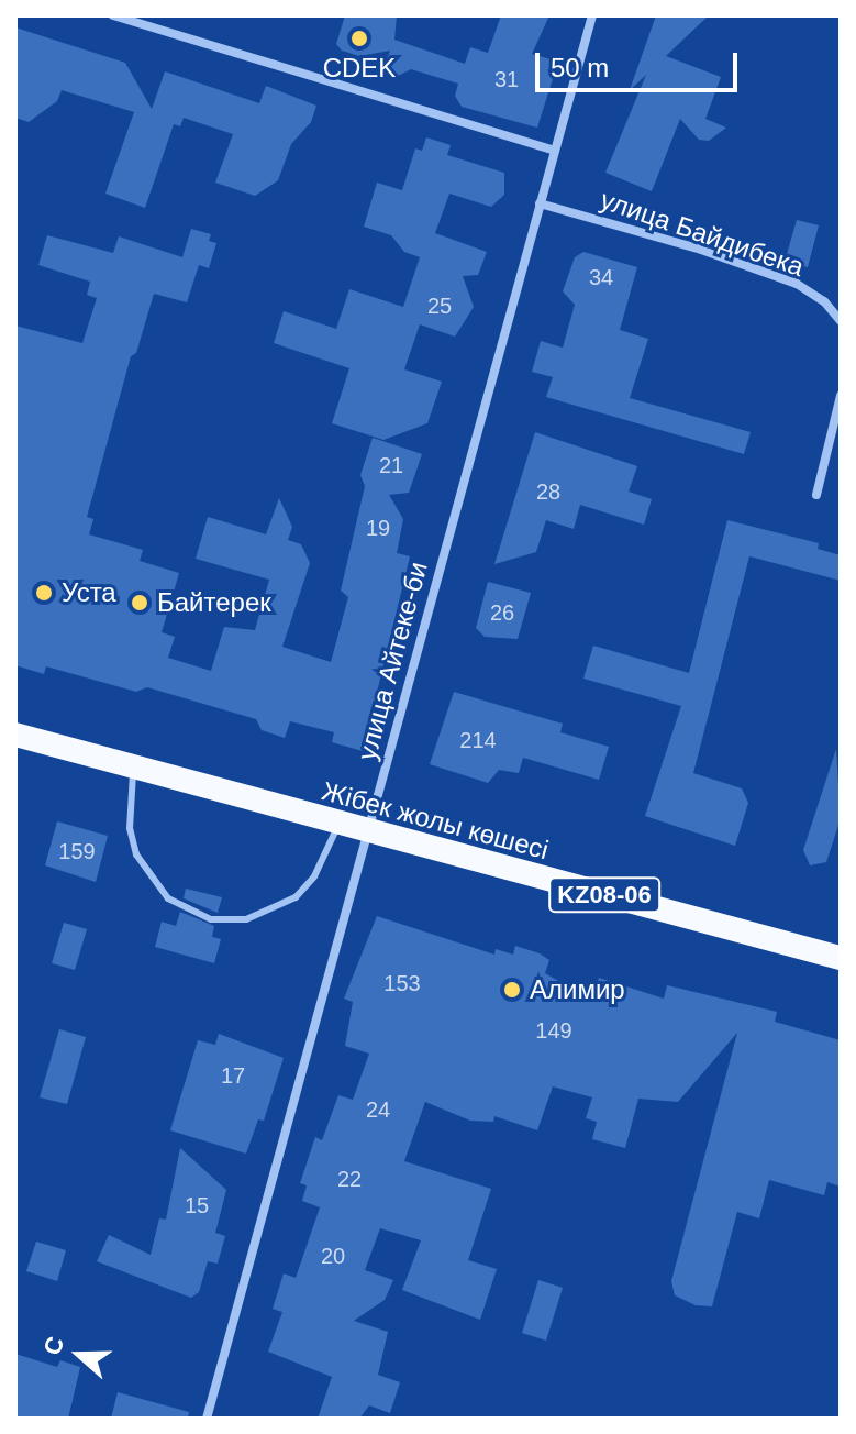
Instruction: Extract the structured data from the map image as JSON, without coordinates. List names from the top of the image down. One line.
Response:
{"streets":{"highway":["Жібек жолы көшесі","KZ08-06"],"street":["улица Байдибека","улица Айтеке-би"]},"crossings":[["улица Байдибека","улица Айтеке-би"],["улица Айтеке-би","Жібек жолы көшесі"]],"places":["CDEK","Уста","Байтерек","Алимир"],"house_numbers":["31","34","25","21","28","19","26","214","159","153","149","17","24","22","15","20"],"scale_bar":"50 m","north":"left"}
